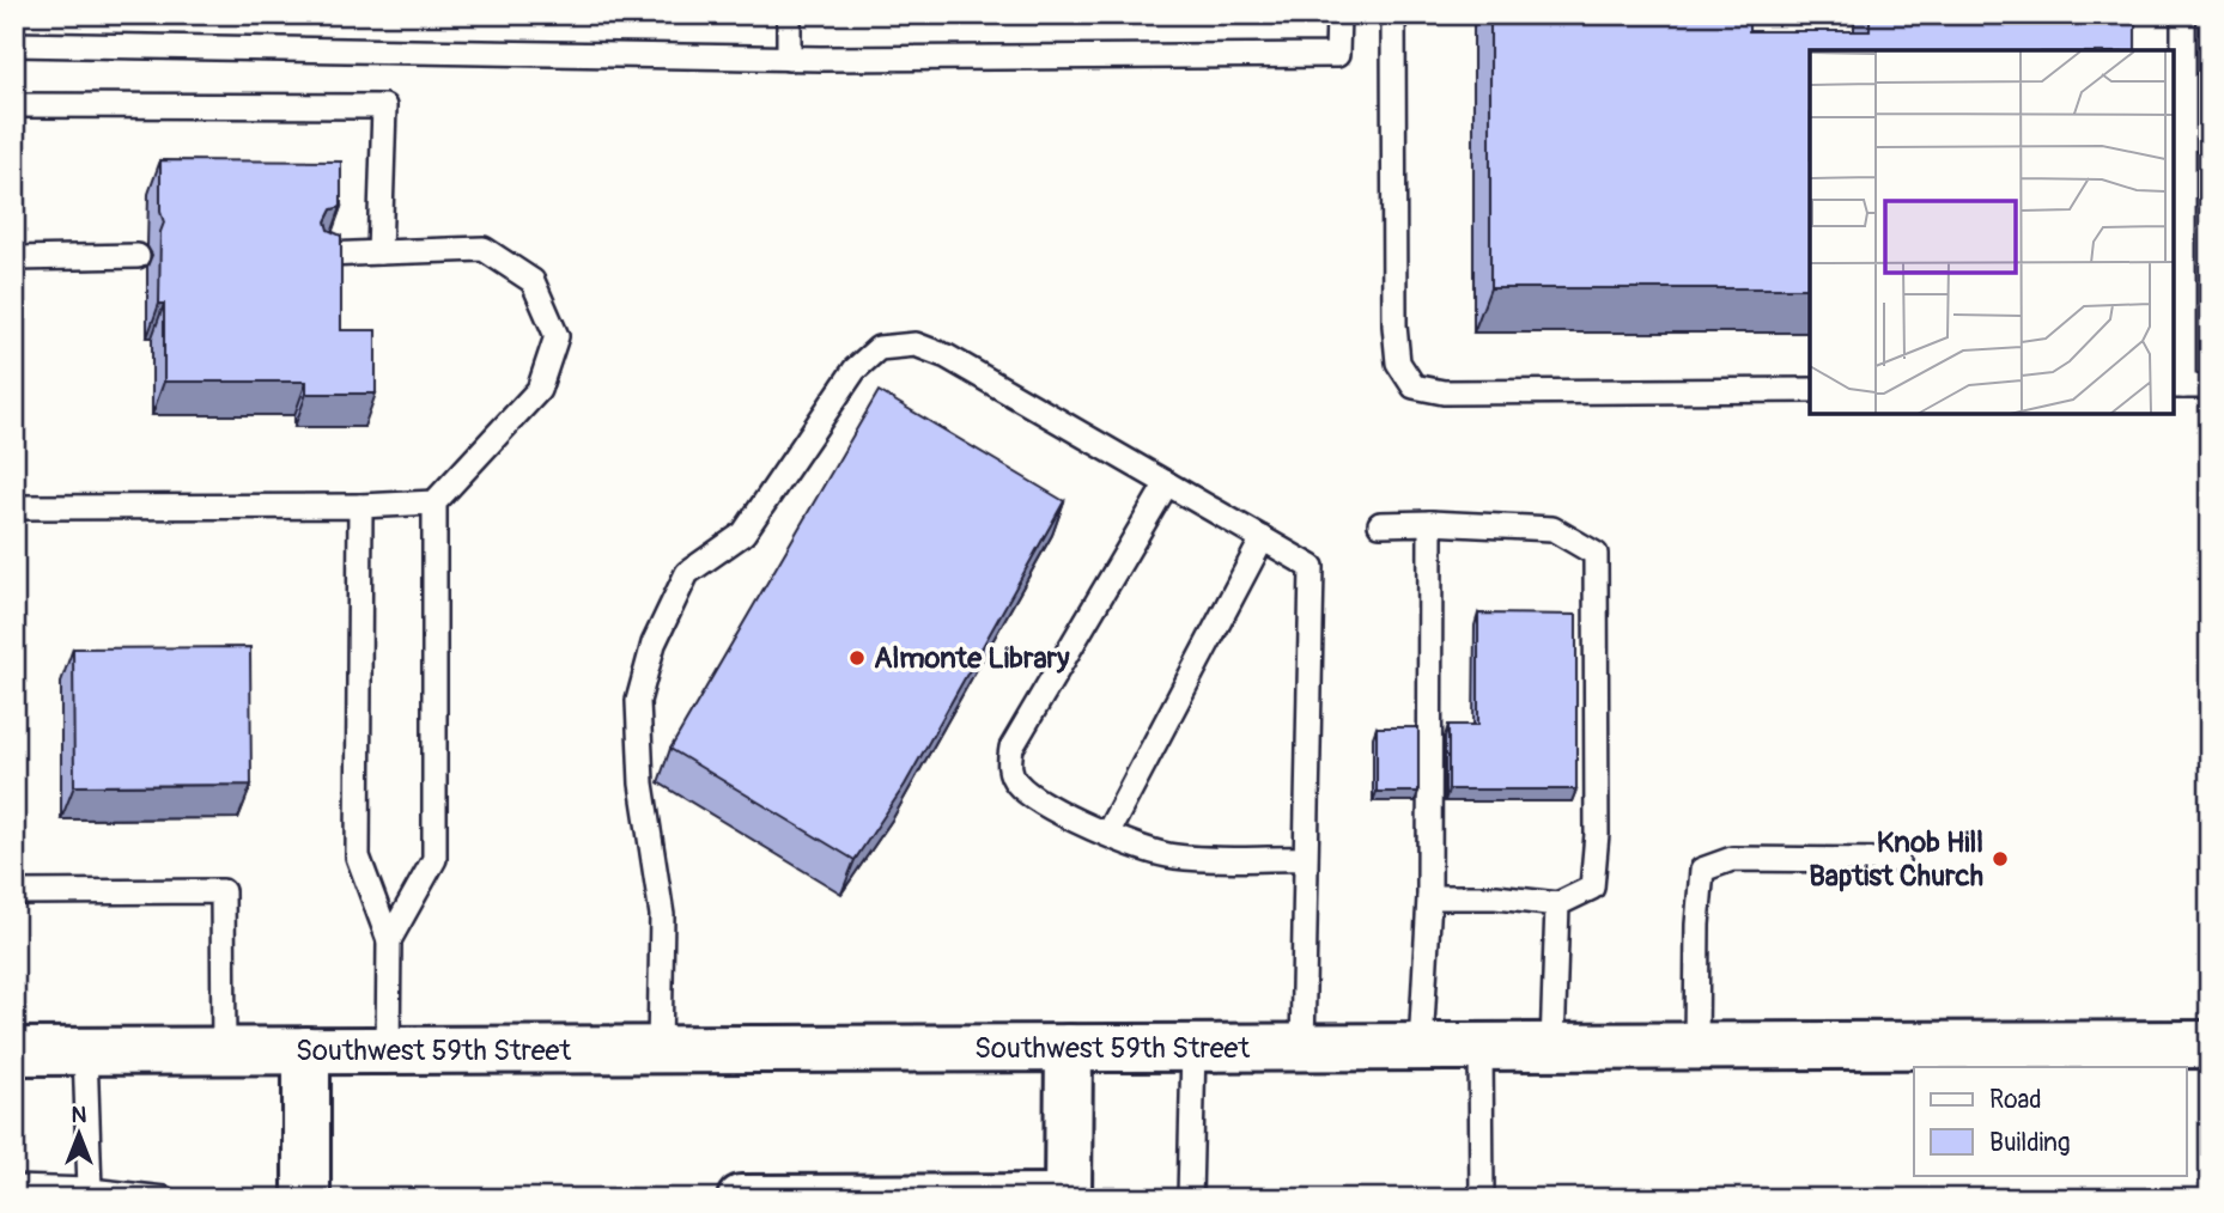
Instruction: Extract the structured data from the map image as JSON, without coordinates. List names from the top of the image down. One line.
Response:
{"streets":{"main road":["Southwest 59th Street"]},"places":["Almonte Library","Knob Hill Baptist Church"],"legend":["Road","Building"],"north":"top"}
